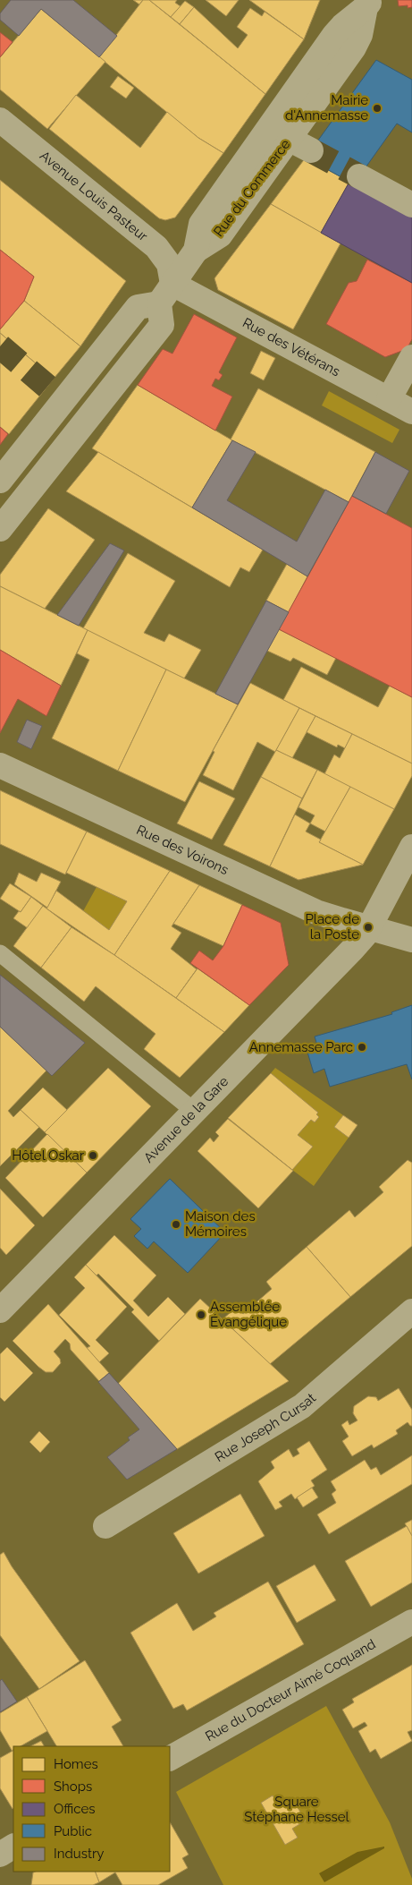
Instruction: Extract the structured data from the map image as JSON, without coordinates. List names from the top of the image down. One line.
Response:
{"streets":{"street":["Rue du Commerce","Avenue Louis Pasteur","Rue des Vétérans","Rue des Voirons","Avenue de la Gare","Rue Joseph Cursat","Rue du Docteur Aimé Coquand"]},"crossings":[["Rue du Commerce","Avenue Louis Pasteur"],["Rue du Commerce","Rue des Vétérans"],["Avenue Louis Pasteur","Rue des Vétérans"],["Rue des Voirons","Avenue de la Gare"]],"parks":["Square Stéphane Hessel"],"places":["Mairie d'Annemasse","Place de la Poste","Annemasse Parc","Hôtel Oskar","Maison des Mémoires","Assemblée Évangélique"],"legend":["Homes","Shops","Offices","Public","Industry"]}
